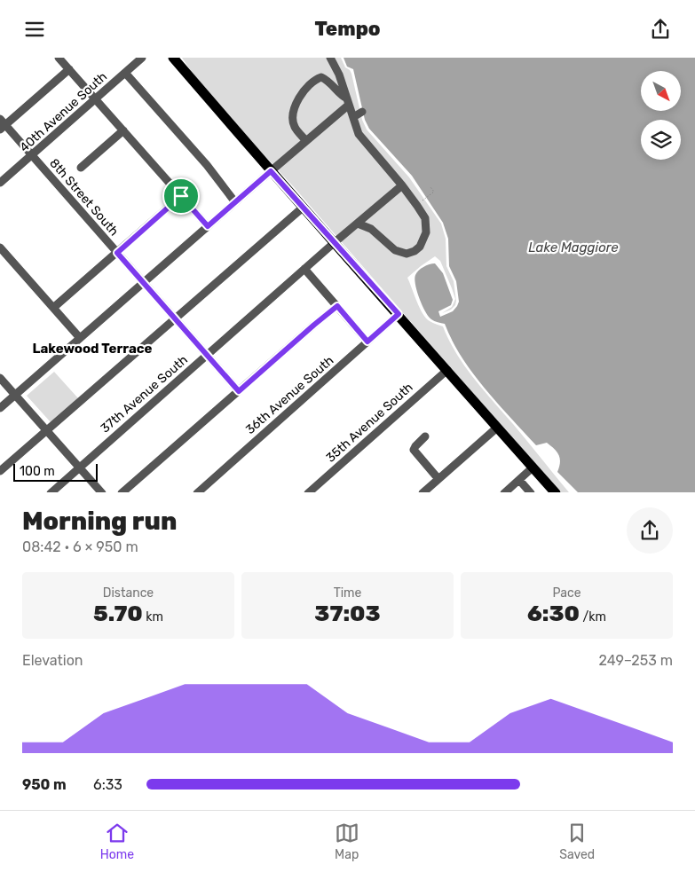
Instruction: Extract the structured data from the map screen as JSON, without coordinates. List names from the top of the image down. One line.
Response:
{"streets":{"street":["40th Avenue South","8th Street South","37th Avenue South","36th Avenue South","35th Avenue South"]},"crossings":[["40th Avenue South","8th Street South"],["8th Street South","37th Avenue South"]],"districts":["Lakewood Terrace"],"water":["Lake Maggiore"],"scale_bar":"100 m","north":"bottom right","page":{"header":"Tempo","scale":"100 m","heading":["Morning run","08:42 · 6 × 950 m"],"stats":[["Distance","5.70 km"],["Time","37:03"],["Pace","6:30 /km"]],"chart":["Elevation","249–253 m"],"list":[{"name":"950 m","note":"6:33"}],"tabs":["Home","Map","Saved"]}}
